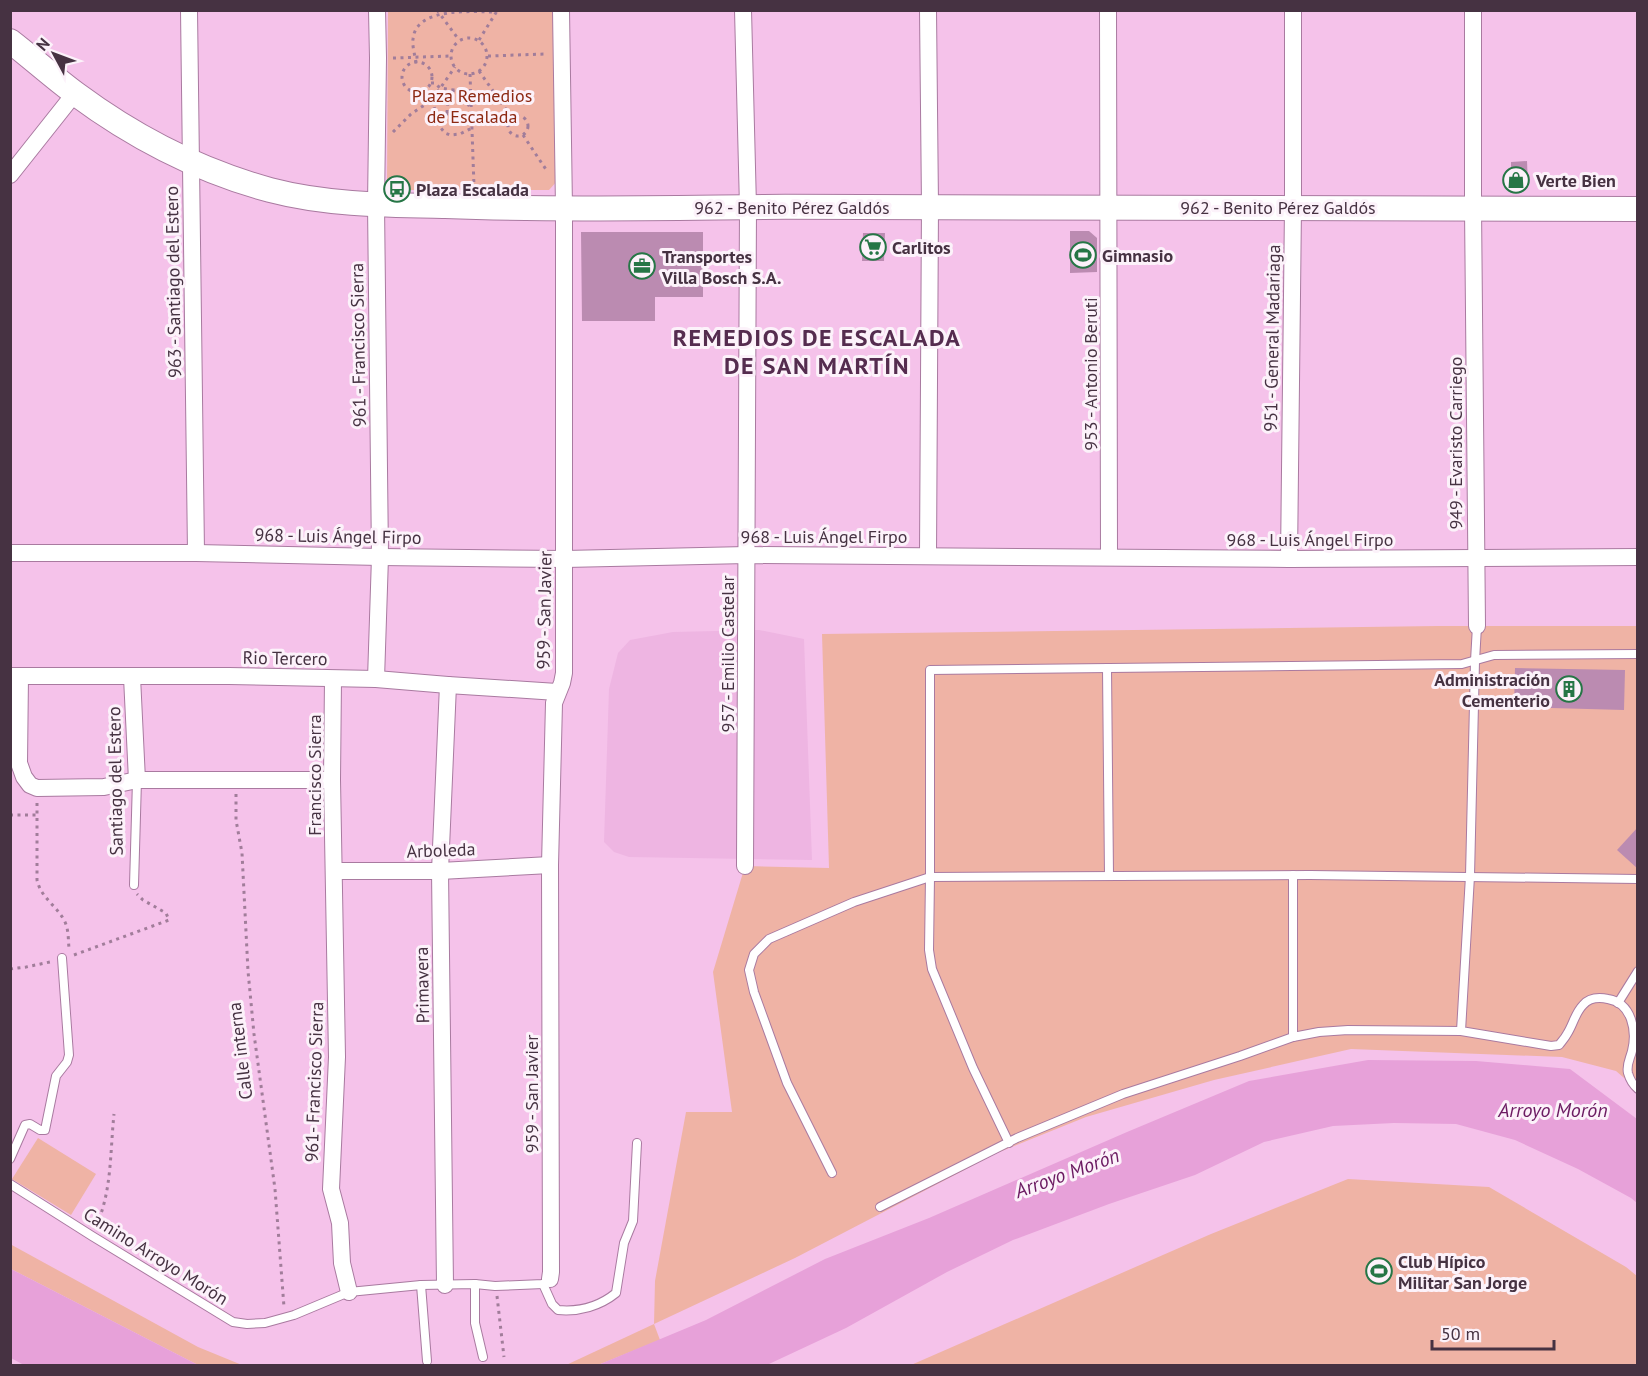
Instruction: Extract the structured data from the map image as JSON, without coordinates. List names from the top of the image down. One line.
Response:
{"streets":{"main road":["962 - Benito Pérez Galdós"],"street":["963 - Santiago del Estero","951 - General Madariaga","961 - Francisco Sierra","953 - Antonio Beruti","949 - Evaristo Carriego","968 - Luis Ángel Firpo","959 - San Javier","957 - Emilio Castelar","Rio Tercero","Francisco Sierra","Santiago del Estero","Arboleda","Primavera","961- Francisco Sierra"],"lane":["Camino Arroyo Morón"],"path":["Calle interna"]},"crossings":[["962 - Benito Pérez Galdós","963 - Santiago del Estero"],["962 - Benito Pérez Galdós","951 - General Madariaga"],["962 - Benito Pérez Galdós","961 - Francisco Sierra"],["962 - Benito Pérez Galdós","953 - Antonio Beruti"],["962 - Benito Pérez Galdós","949 - Evaristo Carriego"],["962 - Benito Pérez Galdós","959 - San Javier"],["962 - Benito Pérez Galdós","957 - Emilio Castelar"],["963 - Santiago del Estero","968 - Luis Ángel Firpo"],["951 - General Madariaga","968 - Luis Ángel Firpo"],["961 - Francisco Sierra","968 - Luis Ángel Firpo"],["961 - Francisco Sierra","Rio Tercero"],["953 - Antonio Beruti","968 - Luis Ángel Firpo"],["949 - Evaristo Carriego","968 - Luis Ángel Firpo"],["968 - Luis Ángel Firpo","959 - San Javier"],["968 - Luis Ángel Firpo","957 - Emilio Castelar"],["959 - San Javier","Rio Tercero"],["959 - San Javier","Arboleda"],["Rio Tercero","Francisco Sierra"],["Rio Tercero","Santiago del Estero"],["Rio Tercero","Primavera"],["Francisco Sierra","Arboleda"],["Francisco Sierra","961- Francisco Sierra"],["Arboleda","Primavera"],["Arboleda","961- Francisco Sierra"],["Calle interna","Camino Arroyo Morón"]],"districts":["REMEDIOS DE ESCALADA DE SAN MARTÍN"],"water":["Arroyo Morón"],"parks":["Plaza Remedios de Escalada"],"places":{"shop":["Verte Bien"],"bus stop":["Plaza Escalada"],"supermarket":["Carlitos"],"sports":["Gimnasio","Club Hípico Militar San Jorge"],"office":["Transportes Villa Bosch S.A."],"building":["Administración Cementerio"]},"scale_bar":"50 m","north":"top left"}
